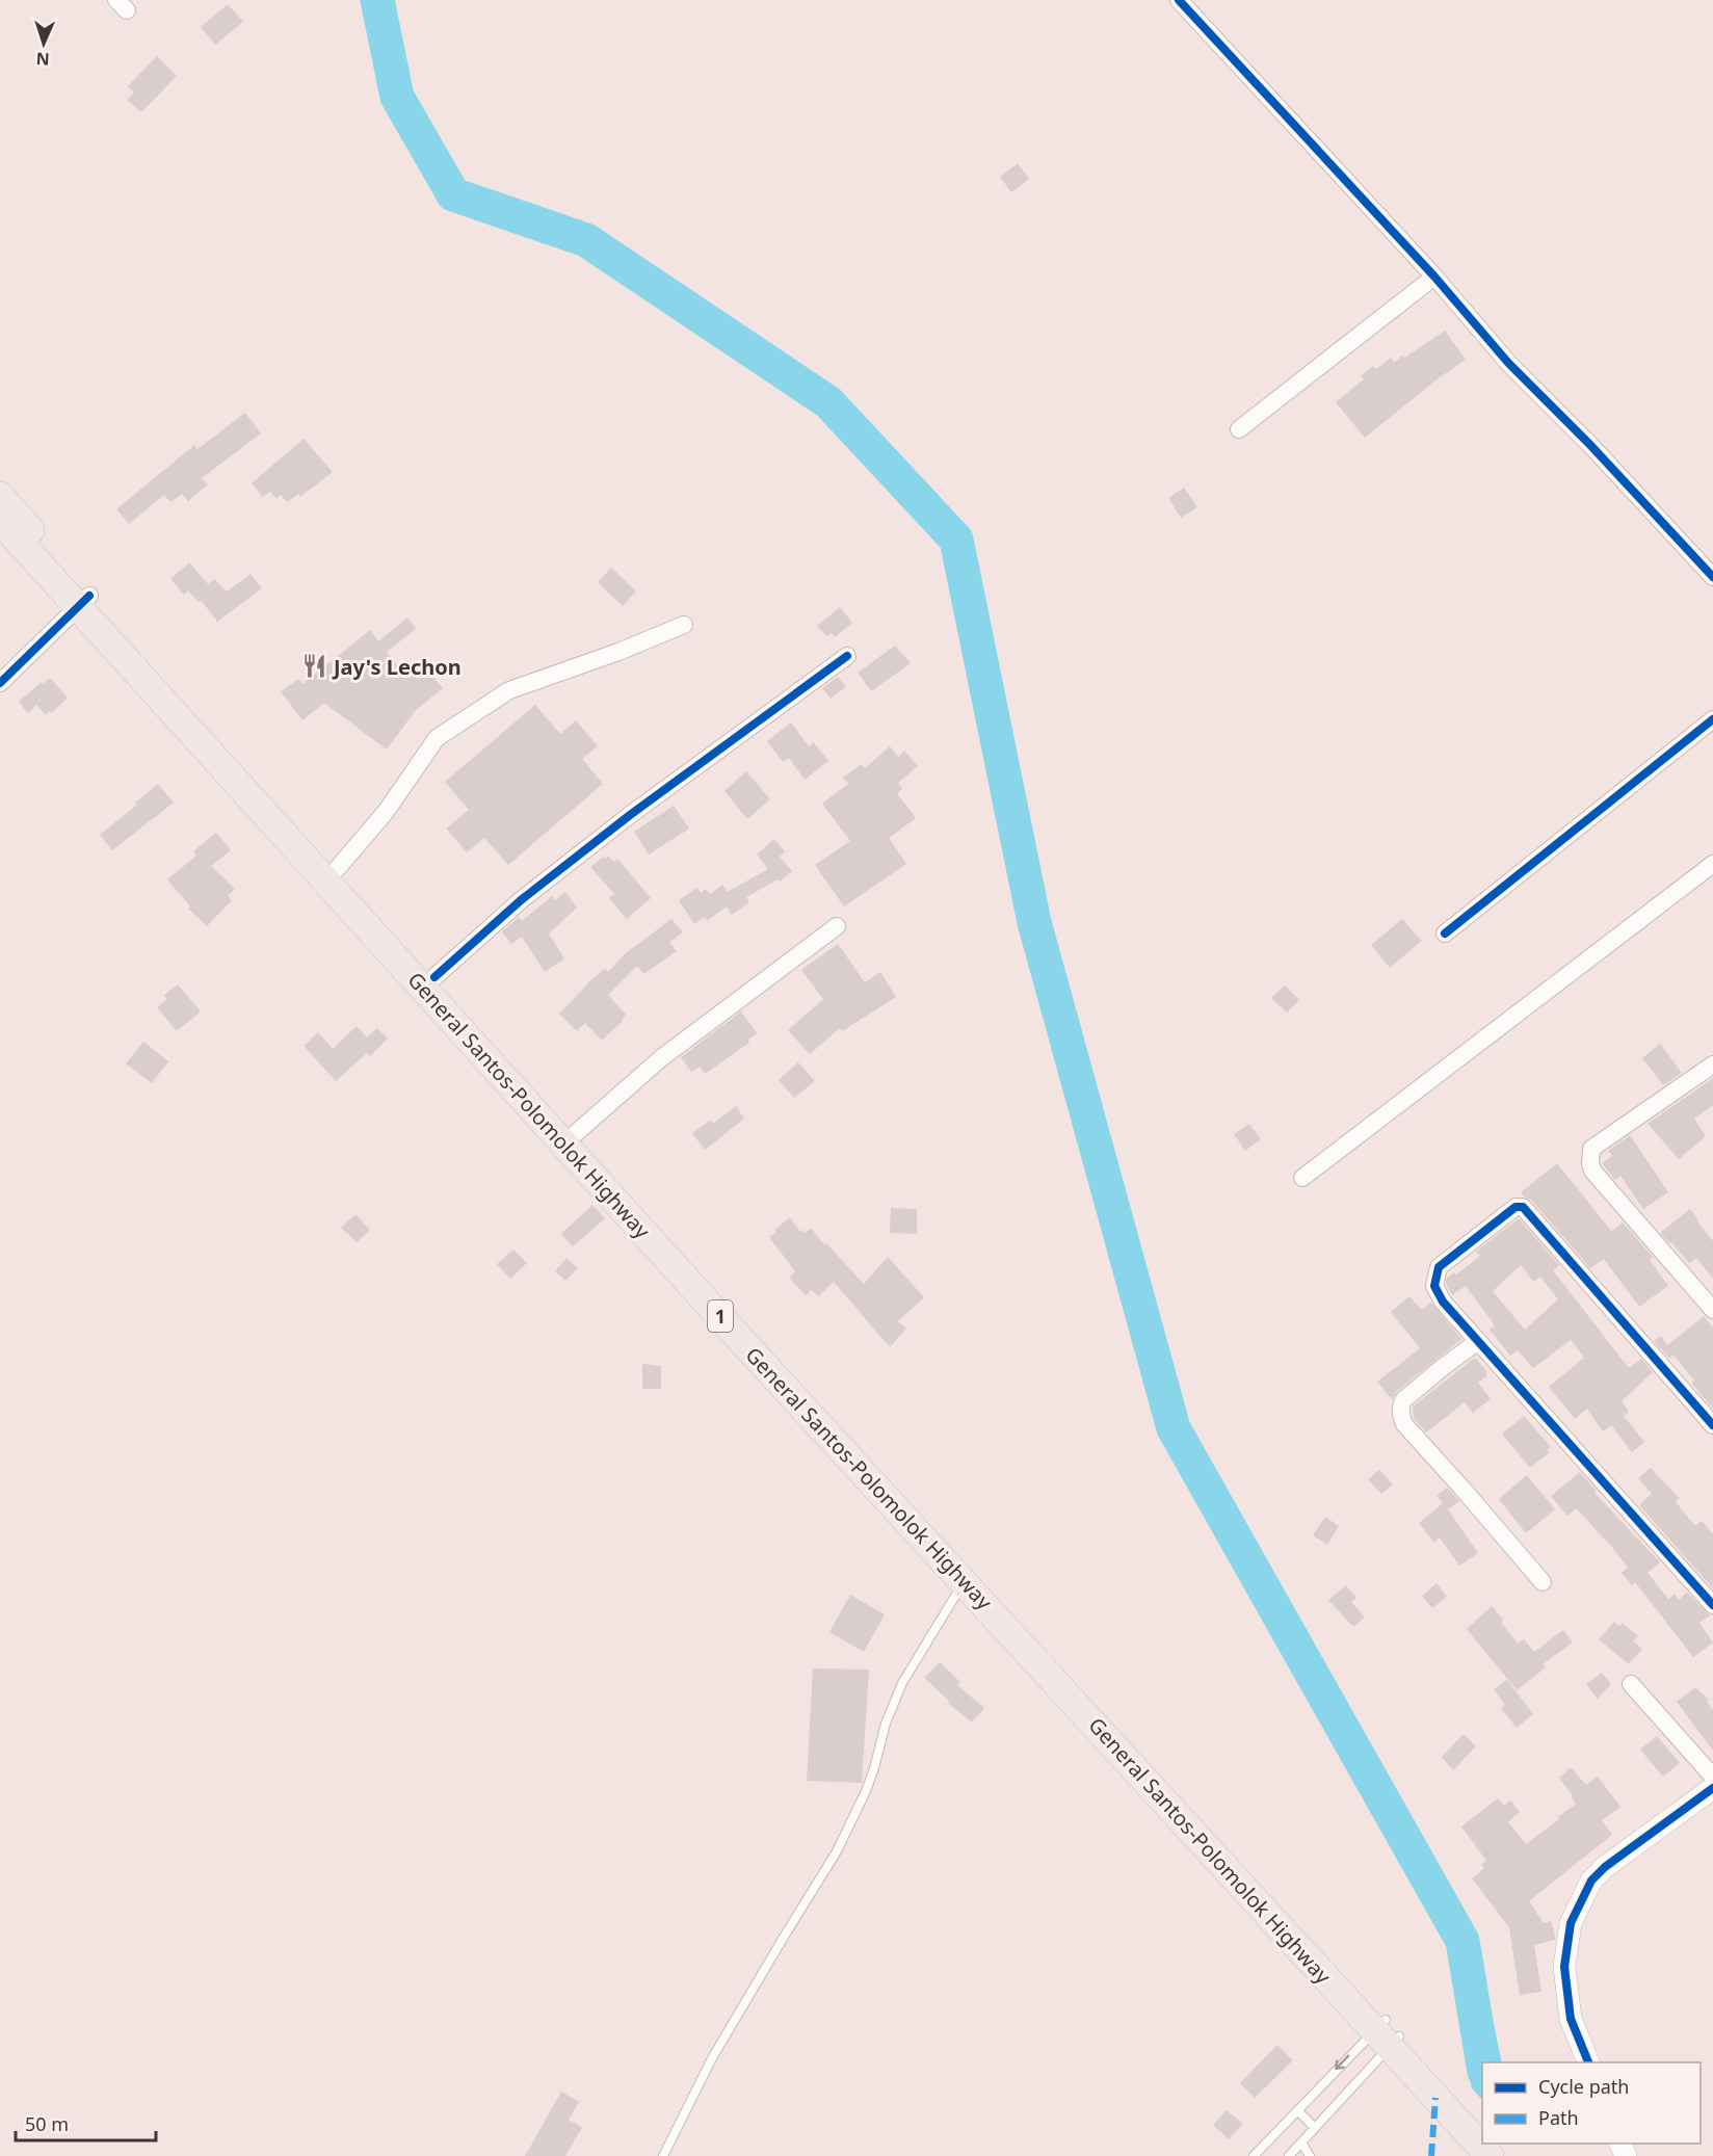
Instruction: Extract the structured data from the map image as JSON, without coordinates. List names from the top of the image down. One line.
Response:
{"streets":{"highway":["General Santos-Polomolok Highway","1"]},"crossings":[["General Santos-Polomolok Highway","1"]],"places":{"restaurant":["Jay's Lechon"]},"legend":["Cycle path","Path"],"scale_bar":"50 m","north":"bottom"}
